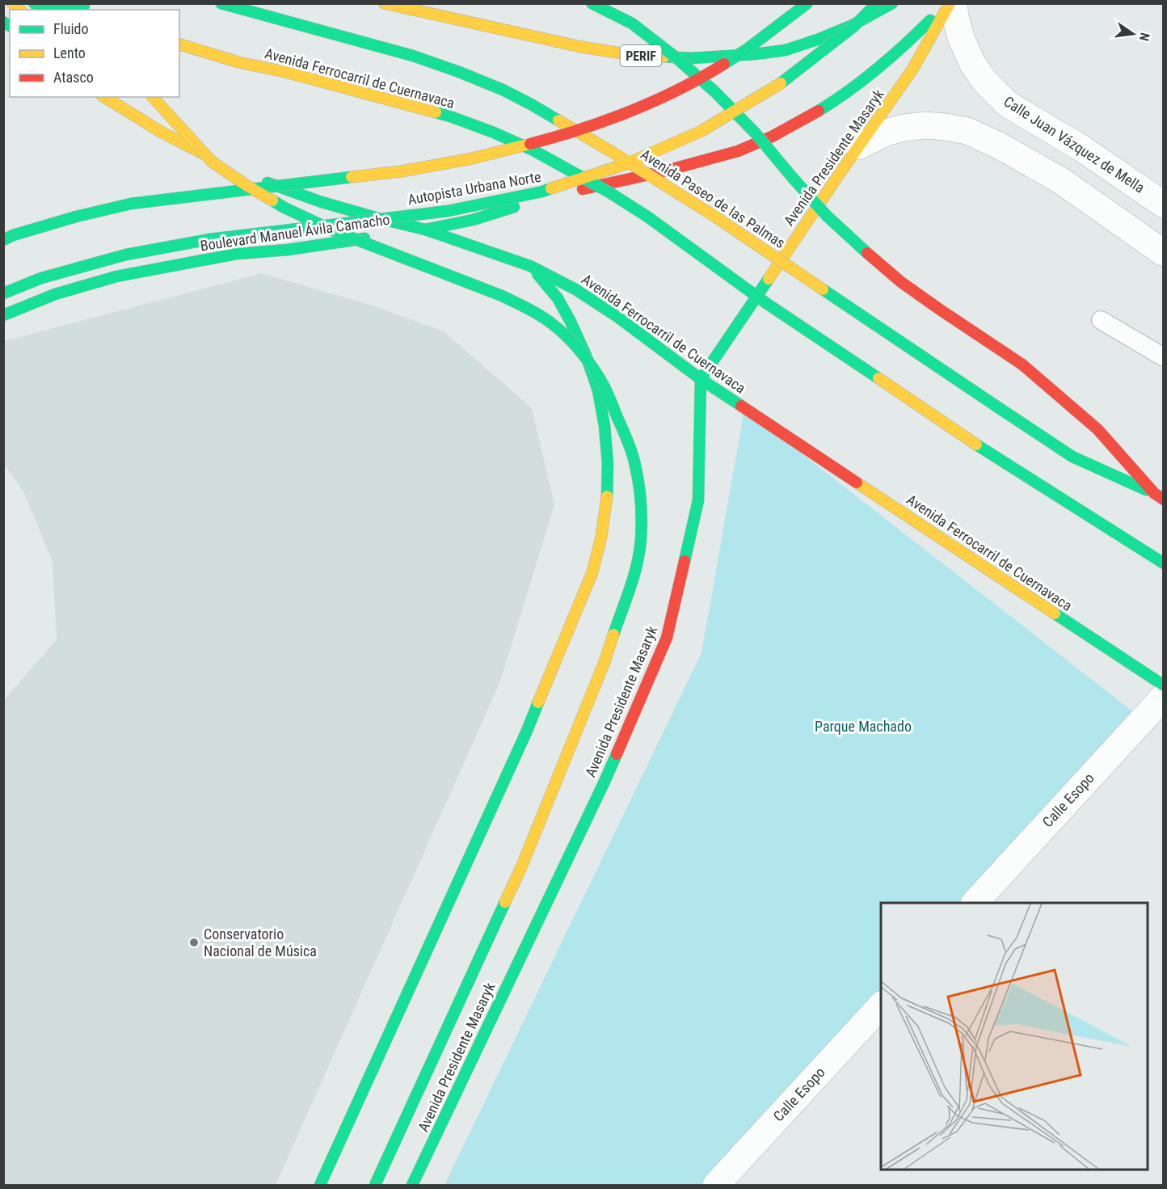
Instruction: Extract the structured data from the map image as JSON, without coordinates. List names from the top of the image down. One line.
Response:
{"streets":{"main road":["PERIF","Avenida Ferrocarril de Cuernavaca","Avenida Presidente Masaryk","Autopista Urbana Norte","Avenida Paseo de las Palmas","Boulevard Manuel Ávila Camacho"],"street":["Calle Juan Vázquez de Mella","Calle Esopo"]},"crossings":[["Avenida Ferrocarril de Cuernavaca","Avenida Presidente Masaryk"],["Avenida Ferrocarril de Cuernavaca","Boulevard Manuel Ávila Camacho"],["Avenida Presidente Masaryk","Boulevard Manuel Ávila Camacho"]],"parks":["Parque Machado"],"places":["Conservatorio Nacional de Música"],"legend":["Fluido","Lento","Atasco"],"north":"right"}
